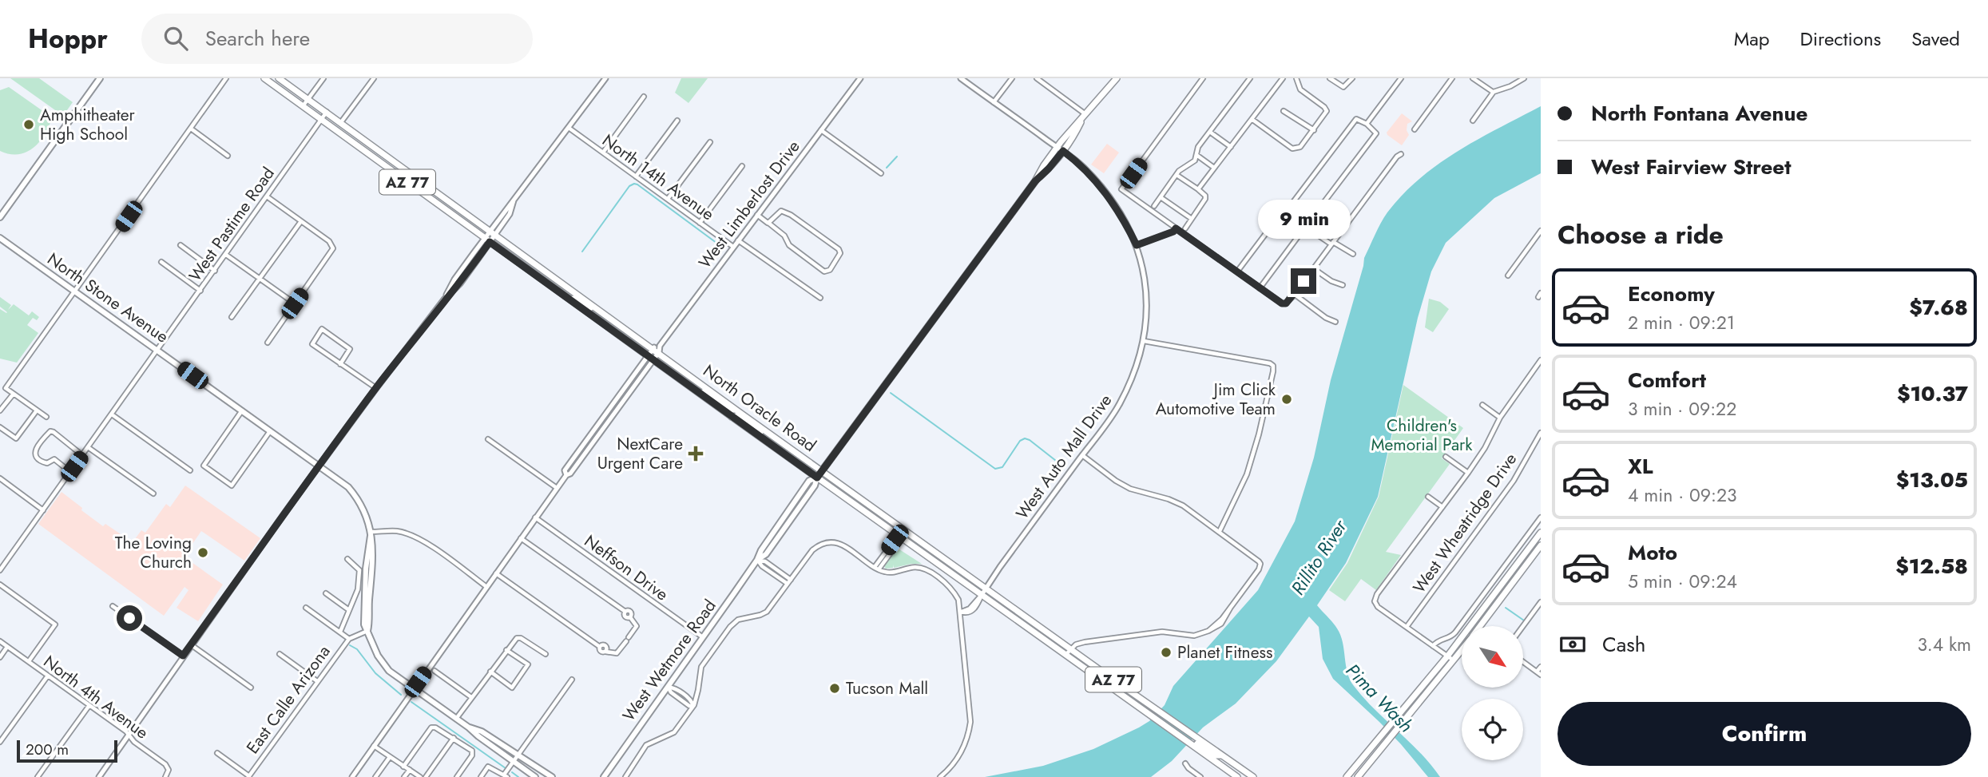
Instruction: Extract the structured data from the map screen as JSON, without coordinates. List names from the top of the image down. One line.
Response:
{"streets":{"main road":["AZ 77","North Stone Avenue","North Oracle Road","West Wetmore Road"],"street":["North 14th Avenue","West Limberlost Drive","West Pastime Road","West Auto Mall Drive","West Wheatridge Drive","Neffson Drive","North 4th Avenue","East Calle Arizona"]},"crossings":[["North 14th Avenue","West Limberlost Drive"],["West Limberlost Drive","North Stone Avenue"],["West Limberlost Drive","North Oracle Road"],["West Limberlost Drive","Neffson Drive"],["West Pastime Road","North Stone Avenue"],["West Pastime Road","North Oracle Road"],["North Oracle Road","West Auto Mall Drive"],["North Oracle Road","West Wetmore Road"],["West Auto Mall Drive","West Wetmore Road"],["Neffson Drive","West Wetmore Road"]],"water":["Rillito River","Pima Wash"],"parks":["Children's Memorial Park"],"places":{"other":["Amphitheater High School","Jim Click Automotive Team","The Loving Church","Planet Fitness","Tucson Mall"],"health":["NextCare Urgent Care"]},"scale_bar":"200 m","north":"bottom right","page":{"header":"Hoppr","search":"Search here","nav":["Map","Directions","Saved"],"banner":["North Fontana Avenue","West Fairview Street"],"bubble":"9 min","heading":"Choose a ride","list":[{"name":"Economy","note":"2 min · 09:21","value":"$7.68"},{"name":"Comfort","note":"3 min · 09:22","value":"$10.37"},{"name":"XL","note":"4 min · 09:23","value":"$13.05"},{"name":"Moto","note":"5 min · 09:24","value":"$12.58"}],"pay":["Cash","3.4 km"],"buttons":"Confirm","scale":"200 m"}}
